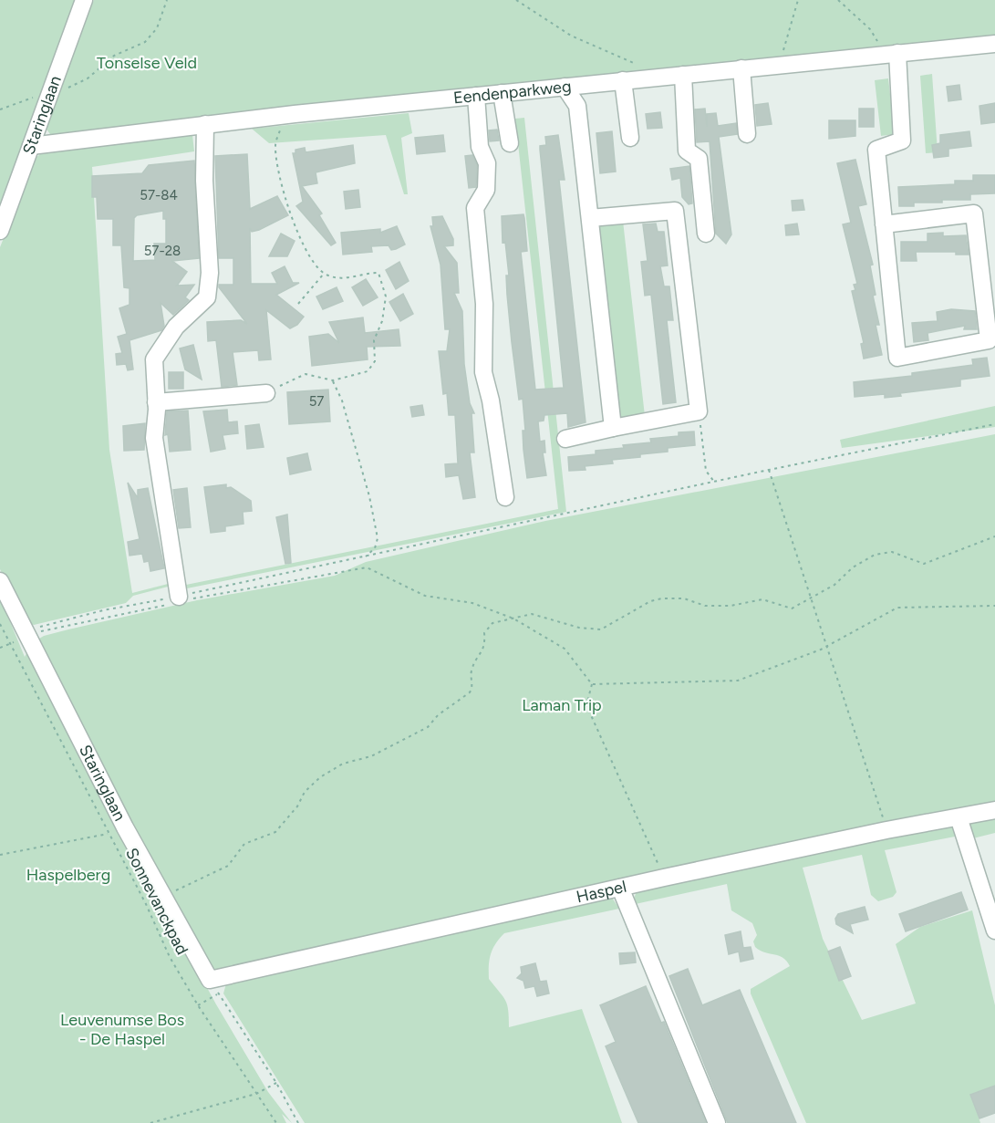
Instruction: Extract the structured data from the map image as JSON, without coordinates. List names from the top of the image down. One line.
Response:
{"streets":{"street":["Eendenparkweg","Staringlaan","Haspel"],"path":["Sonnevanckpad"]},"crossings":[["Eendenparkweg","Staringlaan"],["Staringlaan","Haspel"],["Staringlaan","Sonnevanckpad"]],"parks":["Tonselse Veld","Laman Trip","Haspelberg","Leuvenumse Bos - De Haspel"],"house_numbers":["57-84","57-28","57"]}
